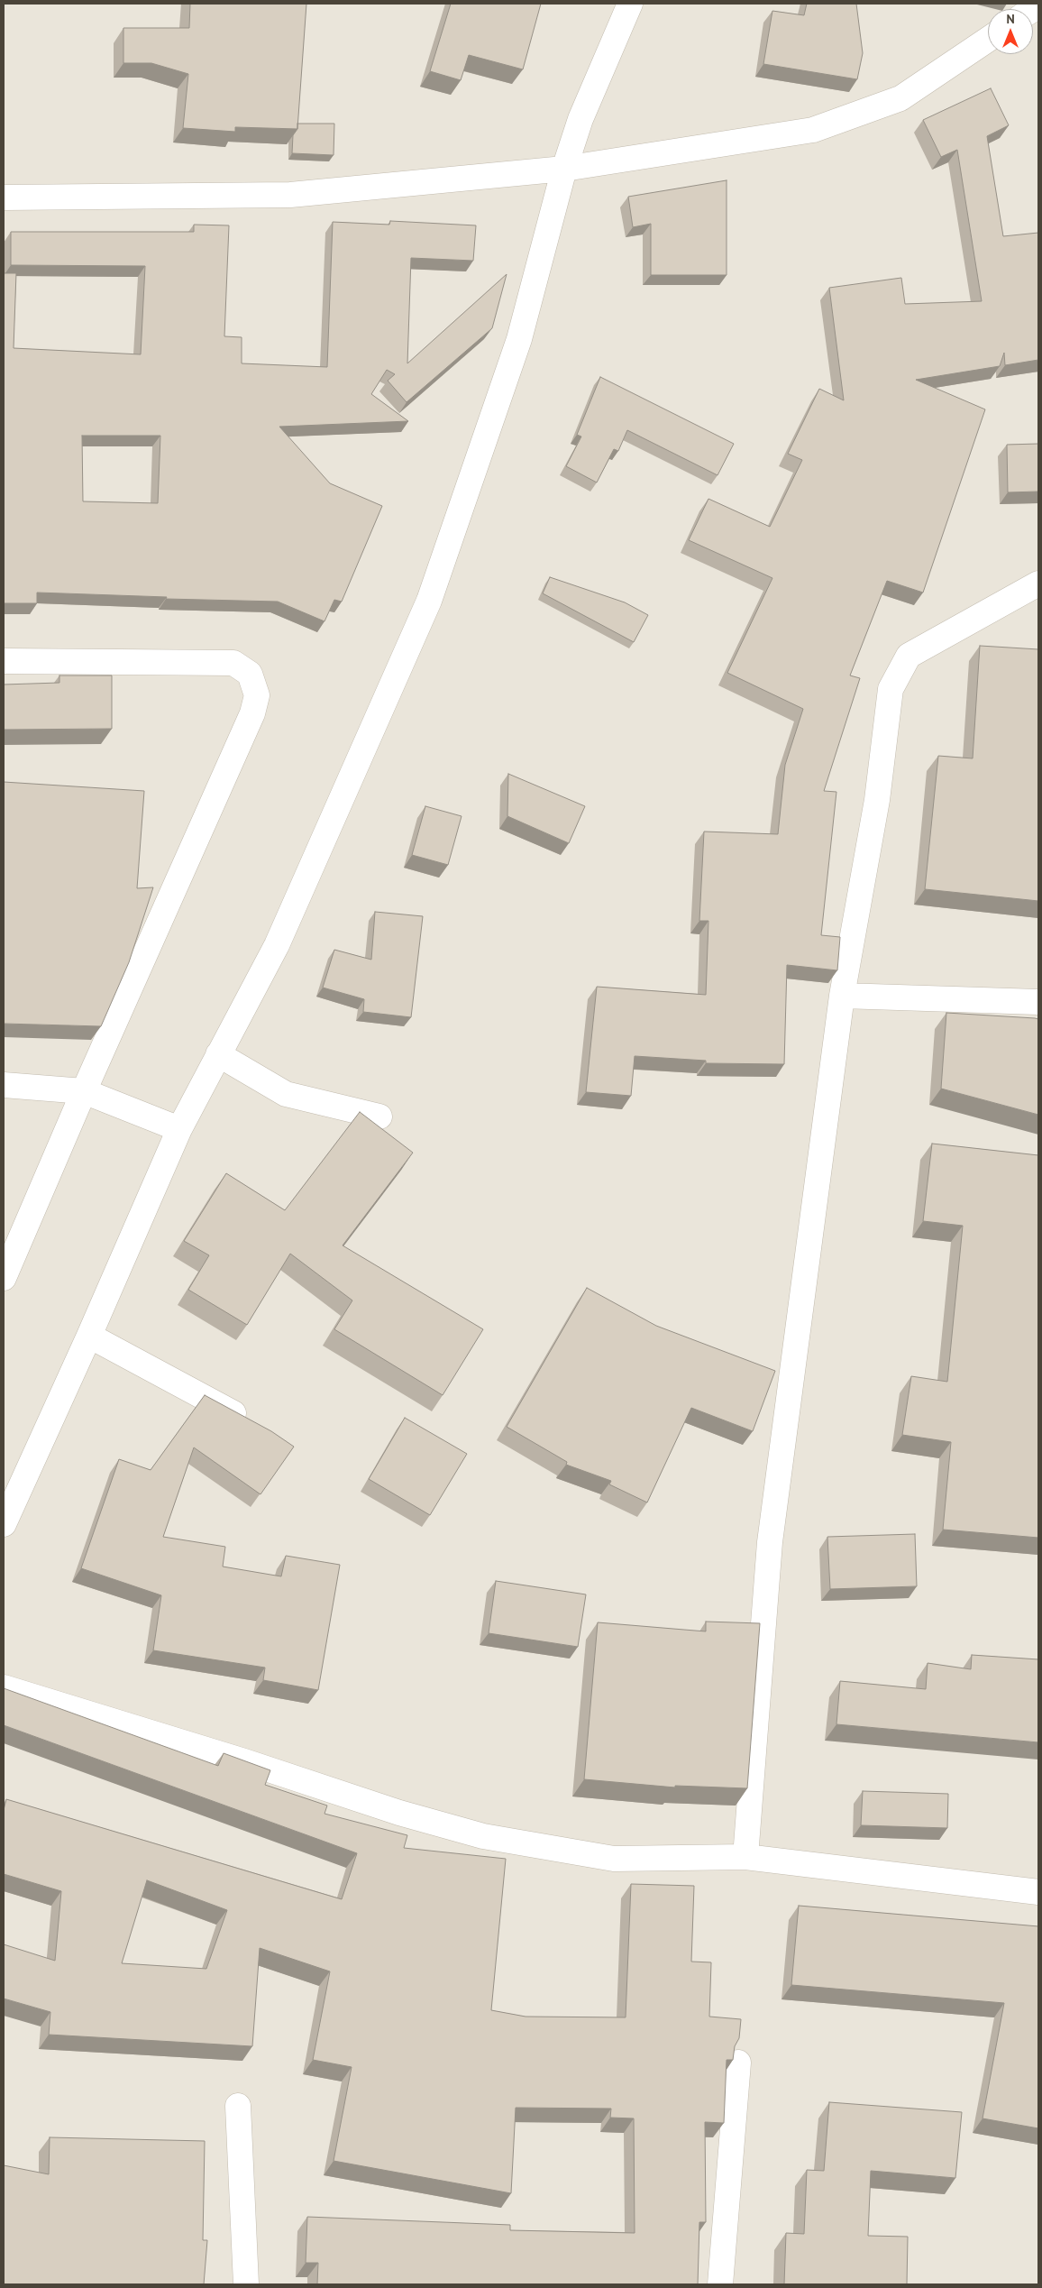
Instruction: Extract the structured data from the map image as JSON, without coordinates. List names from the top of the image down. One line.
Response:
{"north":"top"}
